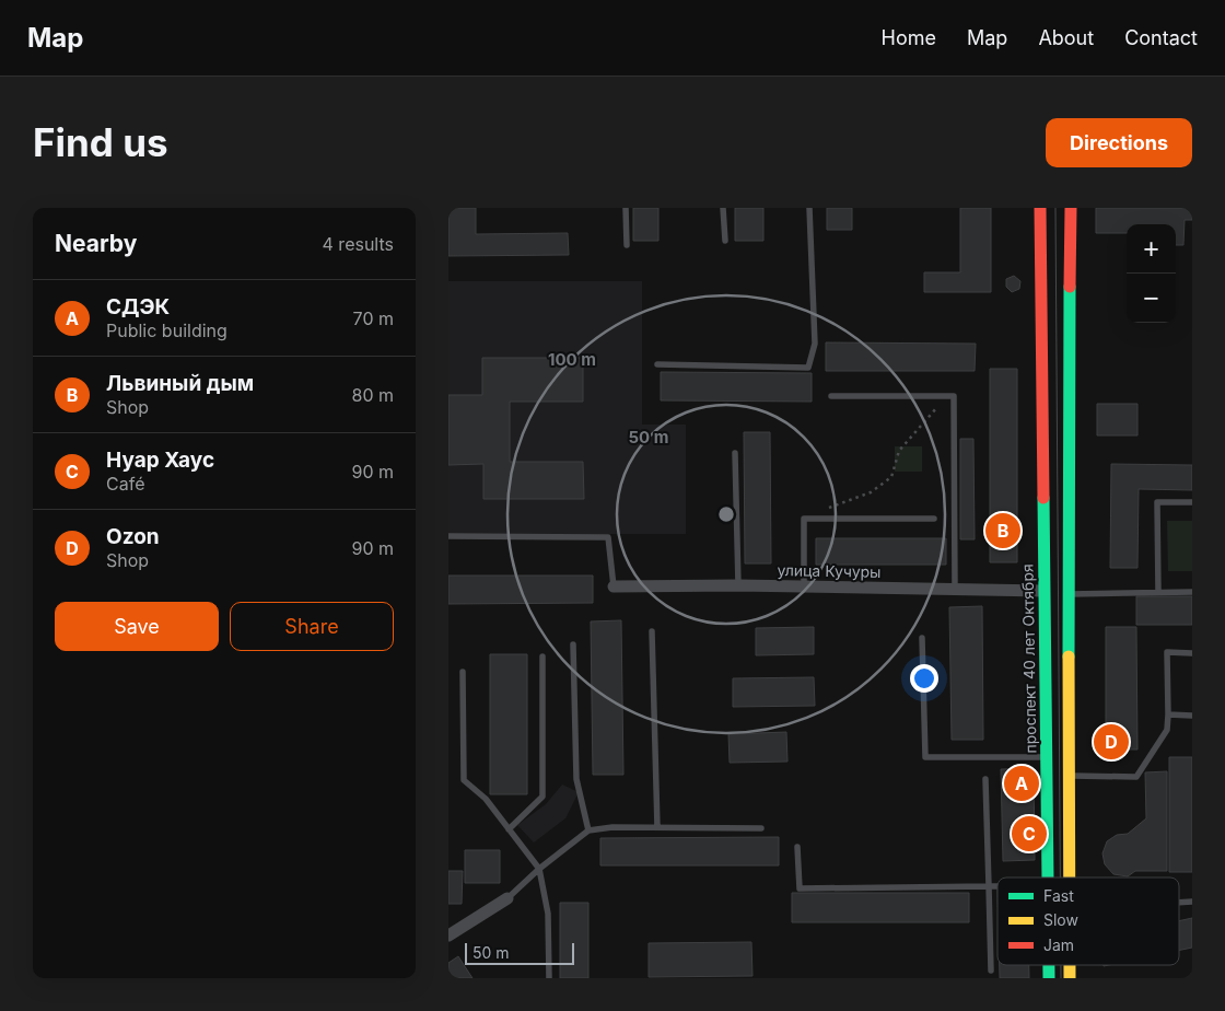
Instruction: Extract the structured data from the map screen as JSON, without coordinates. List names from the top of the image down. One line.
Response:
{"streets":{"street":["улица Кучуры","проспект 40 лет Октября"]},"crossings":[["улица Кучуры","проспект 40 лет Октября"]],"legend":["Fast","Slow","Jam"],"scale_bar":"50 m","page":{"header":"Map","nav":["Home","Map","About","Contact"],"buttons":["Directions",["Save","Share"]],"title":"Find us","heading":["Nearby","4 results"],"map_buttons":["+","−"],"list":[{"mark":"A","name":"СДЭК","note":"Public building","value":"70 m"},{"mark":"B","name":"Львиный дым","note":"Shop","value":"80 m"},{"mark":"C","name":"Нуар Хаус","note":"Café","value":"90 m"},{"mark":"D","name":"Ozon","note":"Shop","value":"90 m"}],"pins":["B","D","A","C"],"scale":"50 m"},"rings":["100 m","50 m"]}
